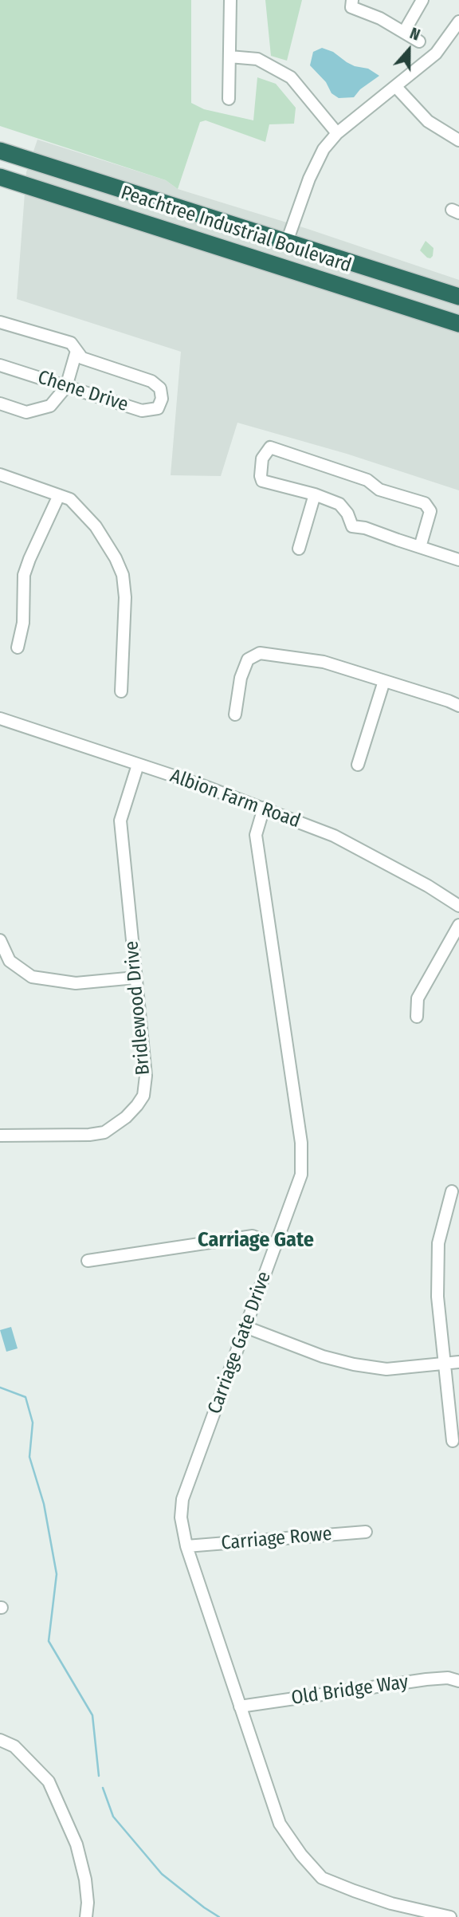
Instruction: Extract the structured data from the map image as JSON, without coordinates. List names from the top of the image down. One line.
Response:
{"streets":{"highway":["Peachtree Industrial Boulevard"],"street":["Chene Drive","Albion Farm Road","Bridlewood Drive","Carriage Gate Drive","Carriage Rowe","Old Bridge Way"]},"crossings":[["Albion Farm Road","Bridlewood Drive"],["Albion Farm Road","Carriage Gate Drive"],["Carriage Gate Drive","Carriage Rowe"],["Carriage Gate Drive","Old Bridge Way"]],"districts":["Carriage Gate"],"north":"top"}
